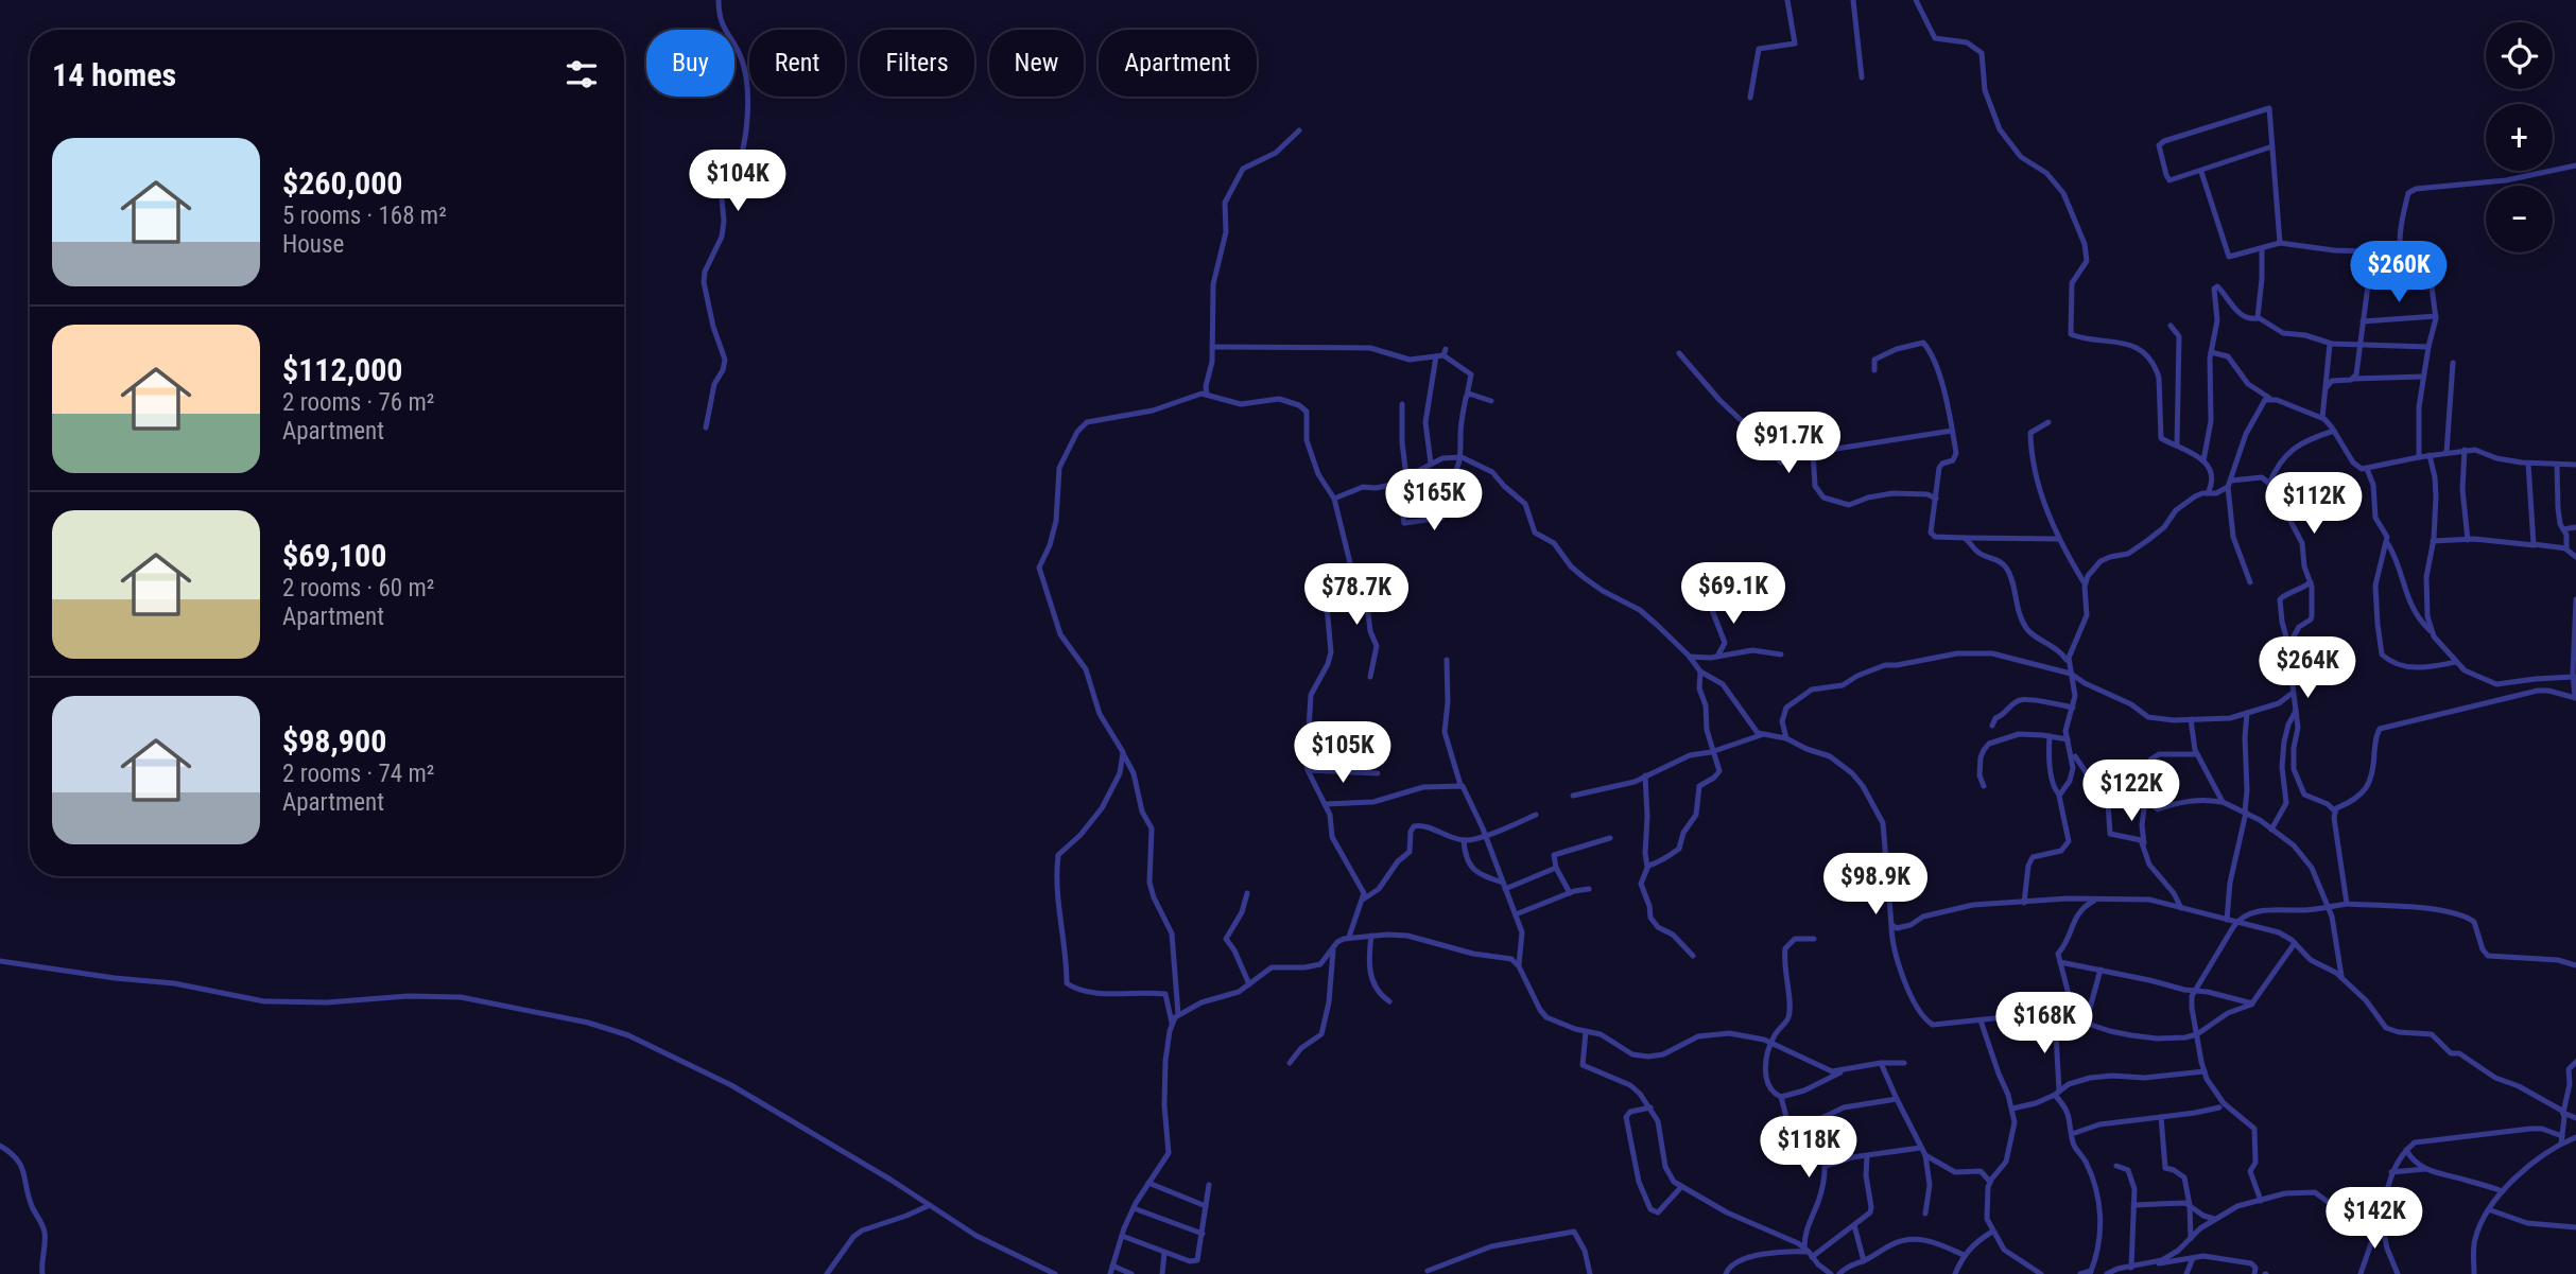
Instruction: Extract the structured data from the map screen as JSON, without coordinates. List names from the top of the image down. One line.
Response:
{"page":{"map_buttons":["+","−"],"chip":["Buy","Rent","Filters","New","Apartment"],"heading":"14 homes","list":[{"name":"$260,000","note":"5 rooms · 168 m² · House"},{"name":"$112,000","note":"2 rooms · 76 m² · Apartment"},{"name":"$69,100","note":"2 rooms · 60 m² · Apartment"},{"name":"$98,900","note":"2 rooms · 74 m² · Apartment"}],"price":["$104K","$260K","$91.7K","$165K","$112K","$69.1K","$78.7K","$264K","$105K","$122K","$98.9K","$168K","$118K","$142K"]}}
